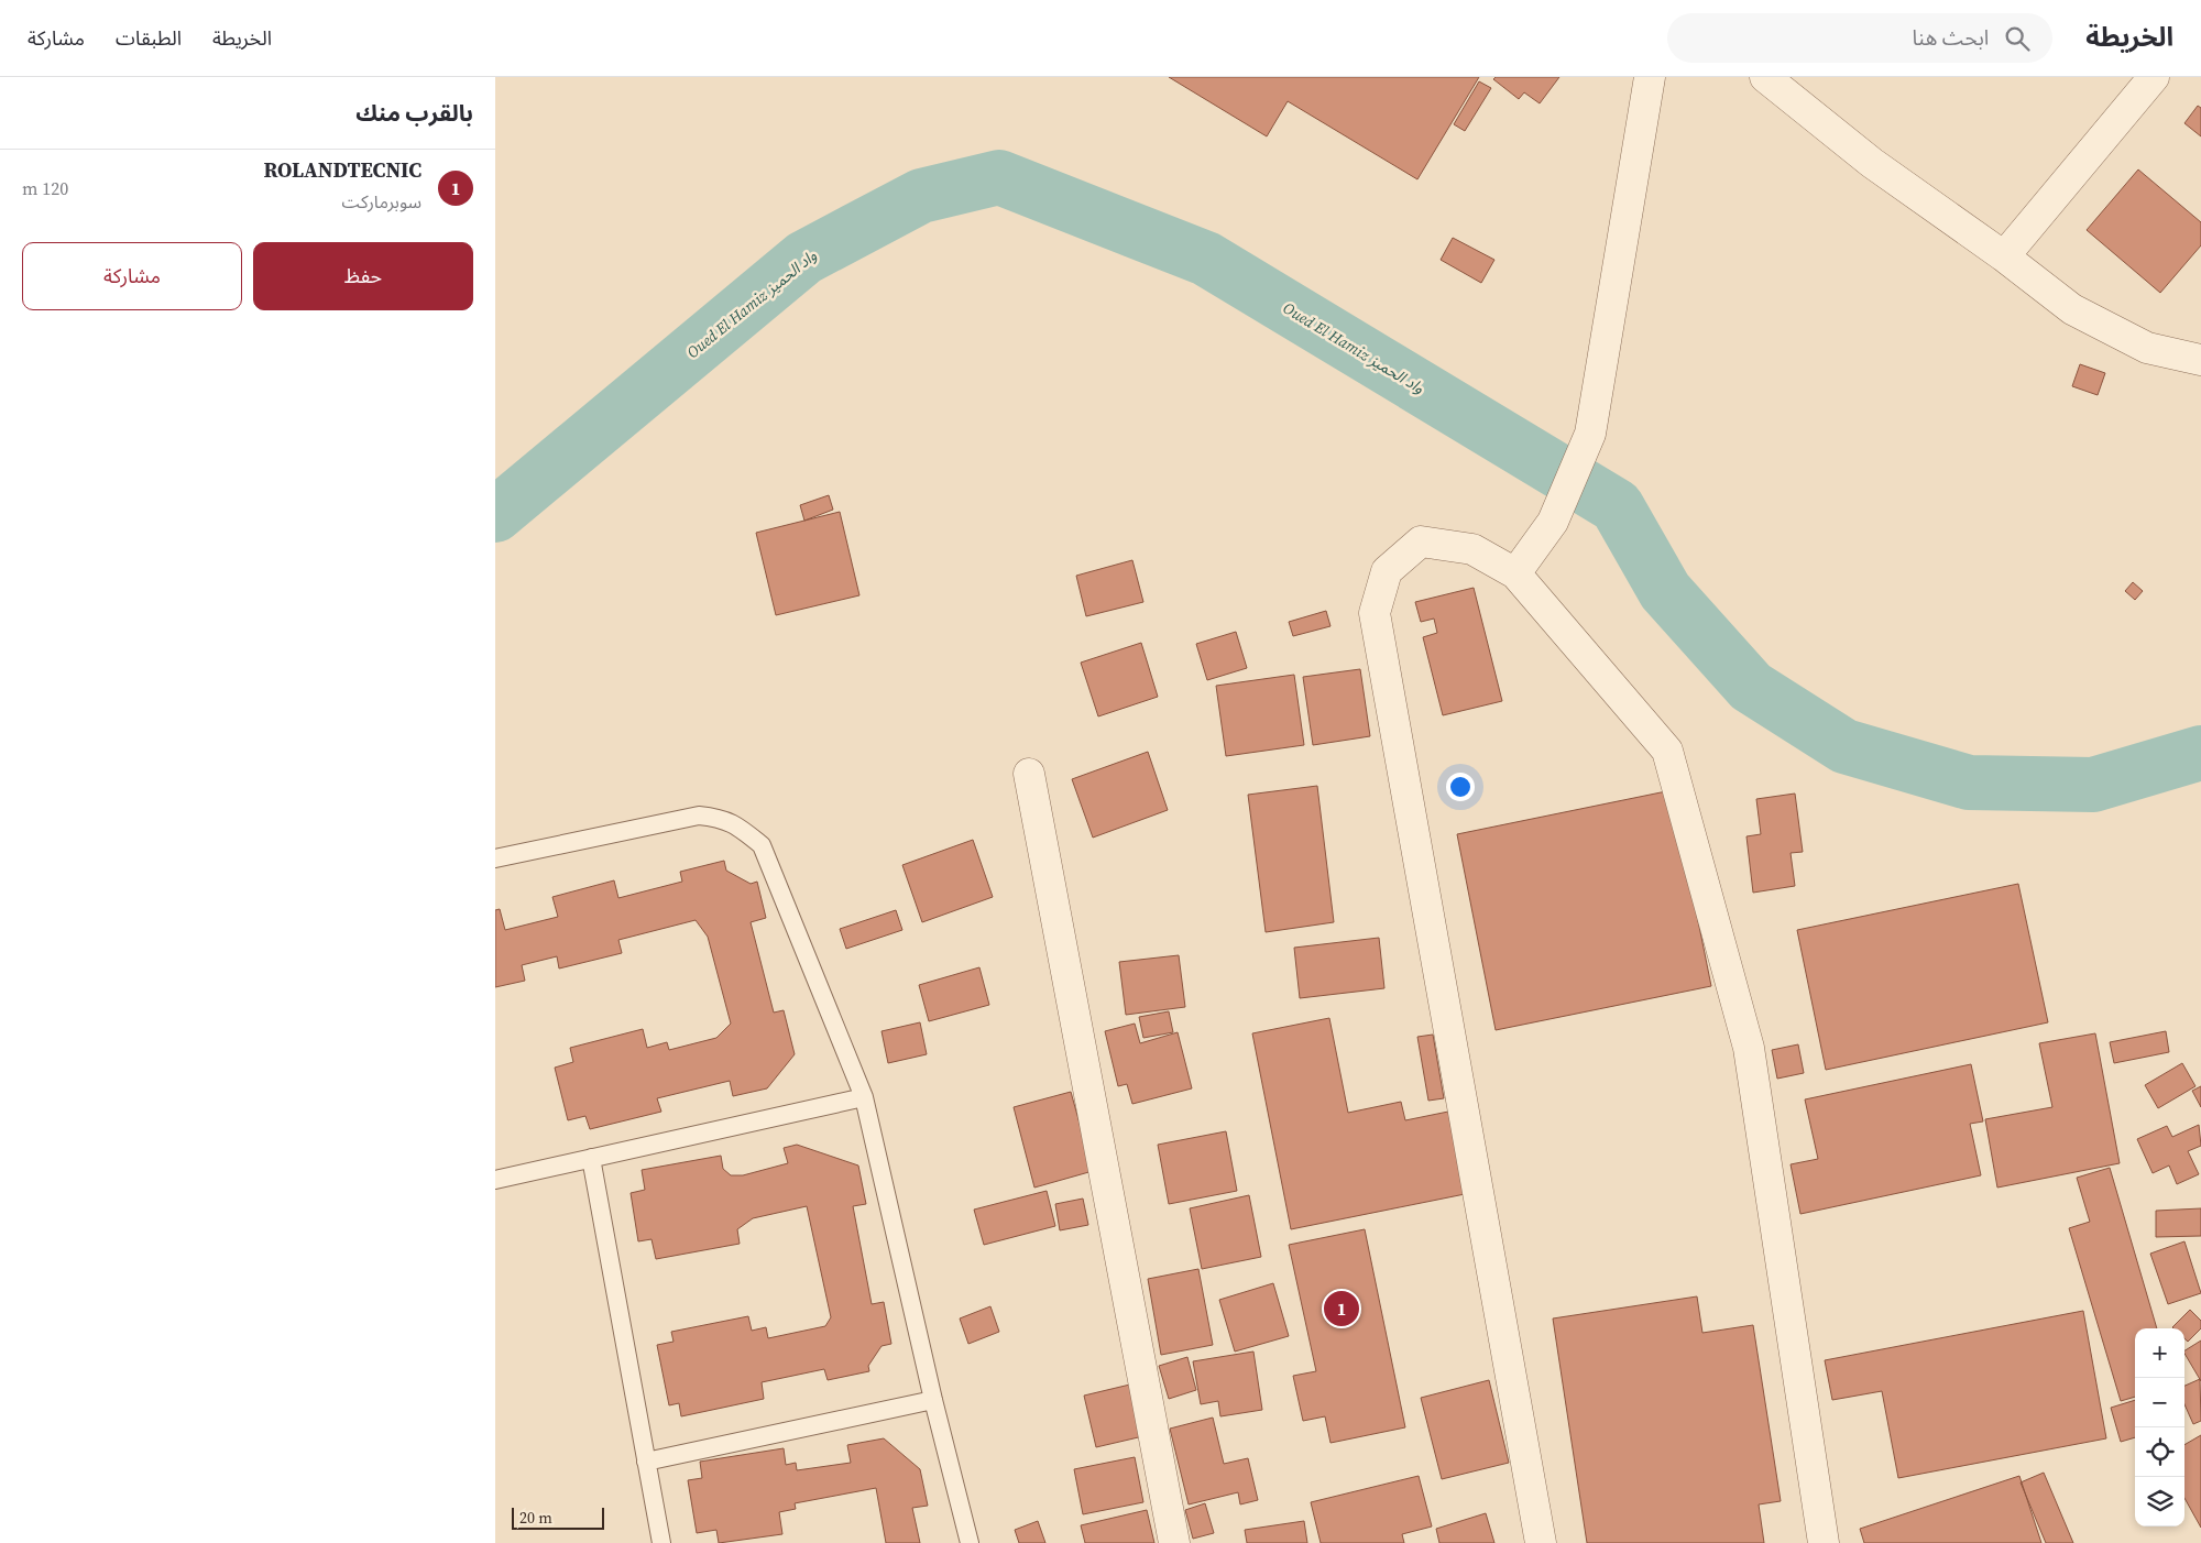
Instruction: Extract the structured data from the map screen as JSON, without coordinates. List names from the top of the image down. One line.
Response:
{"water":["Oued El Hamiz واد الحميز"],"scale_bar":"20 m","page":{"header":"الخريطة","search":"ابحث هنا","nav":["الخريطة","الطبقات","مشاركة"],"heading":"بالقرب منك","list":[{"mark":"1","name":"ROLANDTECNIC","note":"سوبرماركت","value":"120 m"}],"buttons":["حفظ","مشاركة"],"pins":"1","map_buttons":["+","−"],"scale":"20 m"}}
